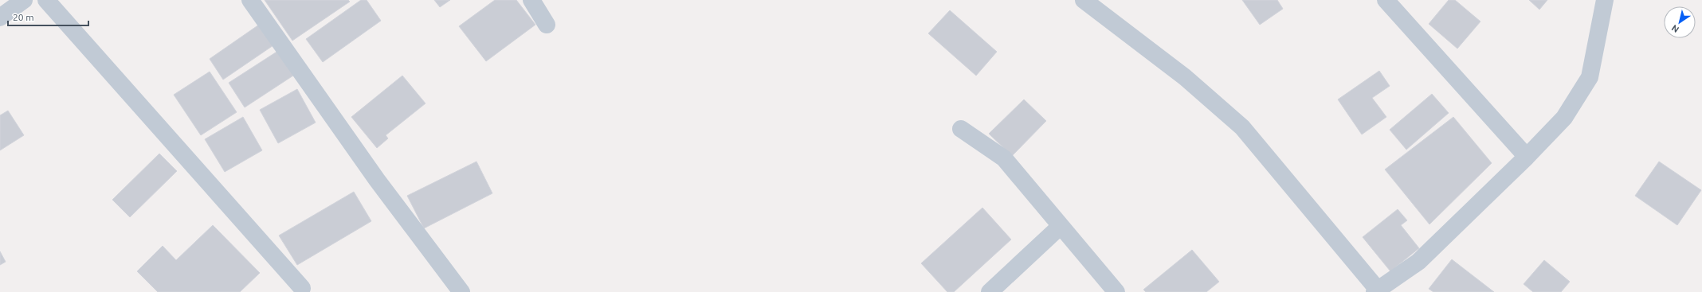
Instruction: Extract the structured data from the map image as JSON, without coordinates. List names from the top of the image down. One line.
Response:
{"scale_bar":"20 m","north":"bottom left"}
